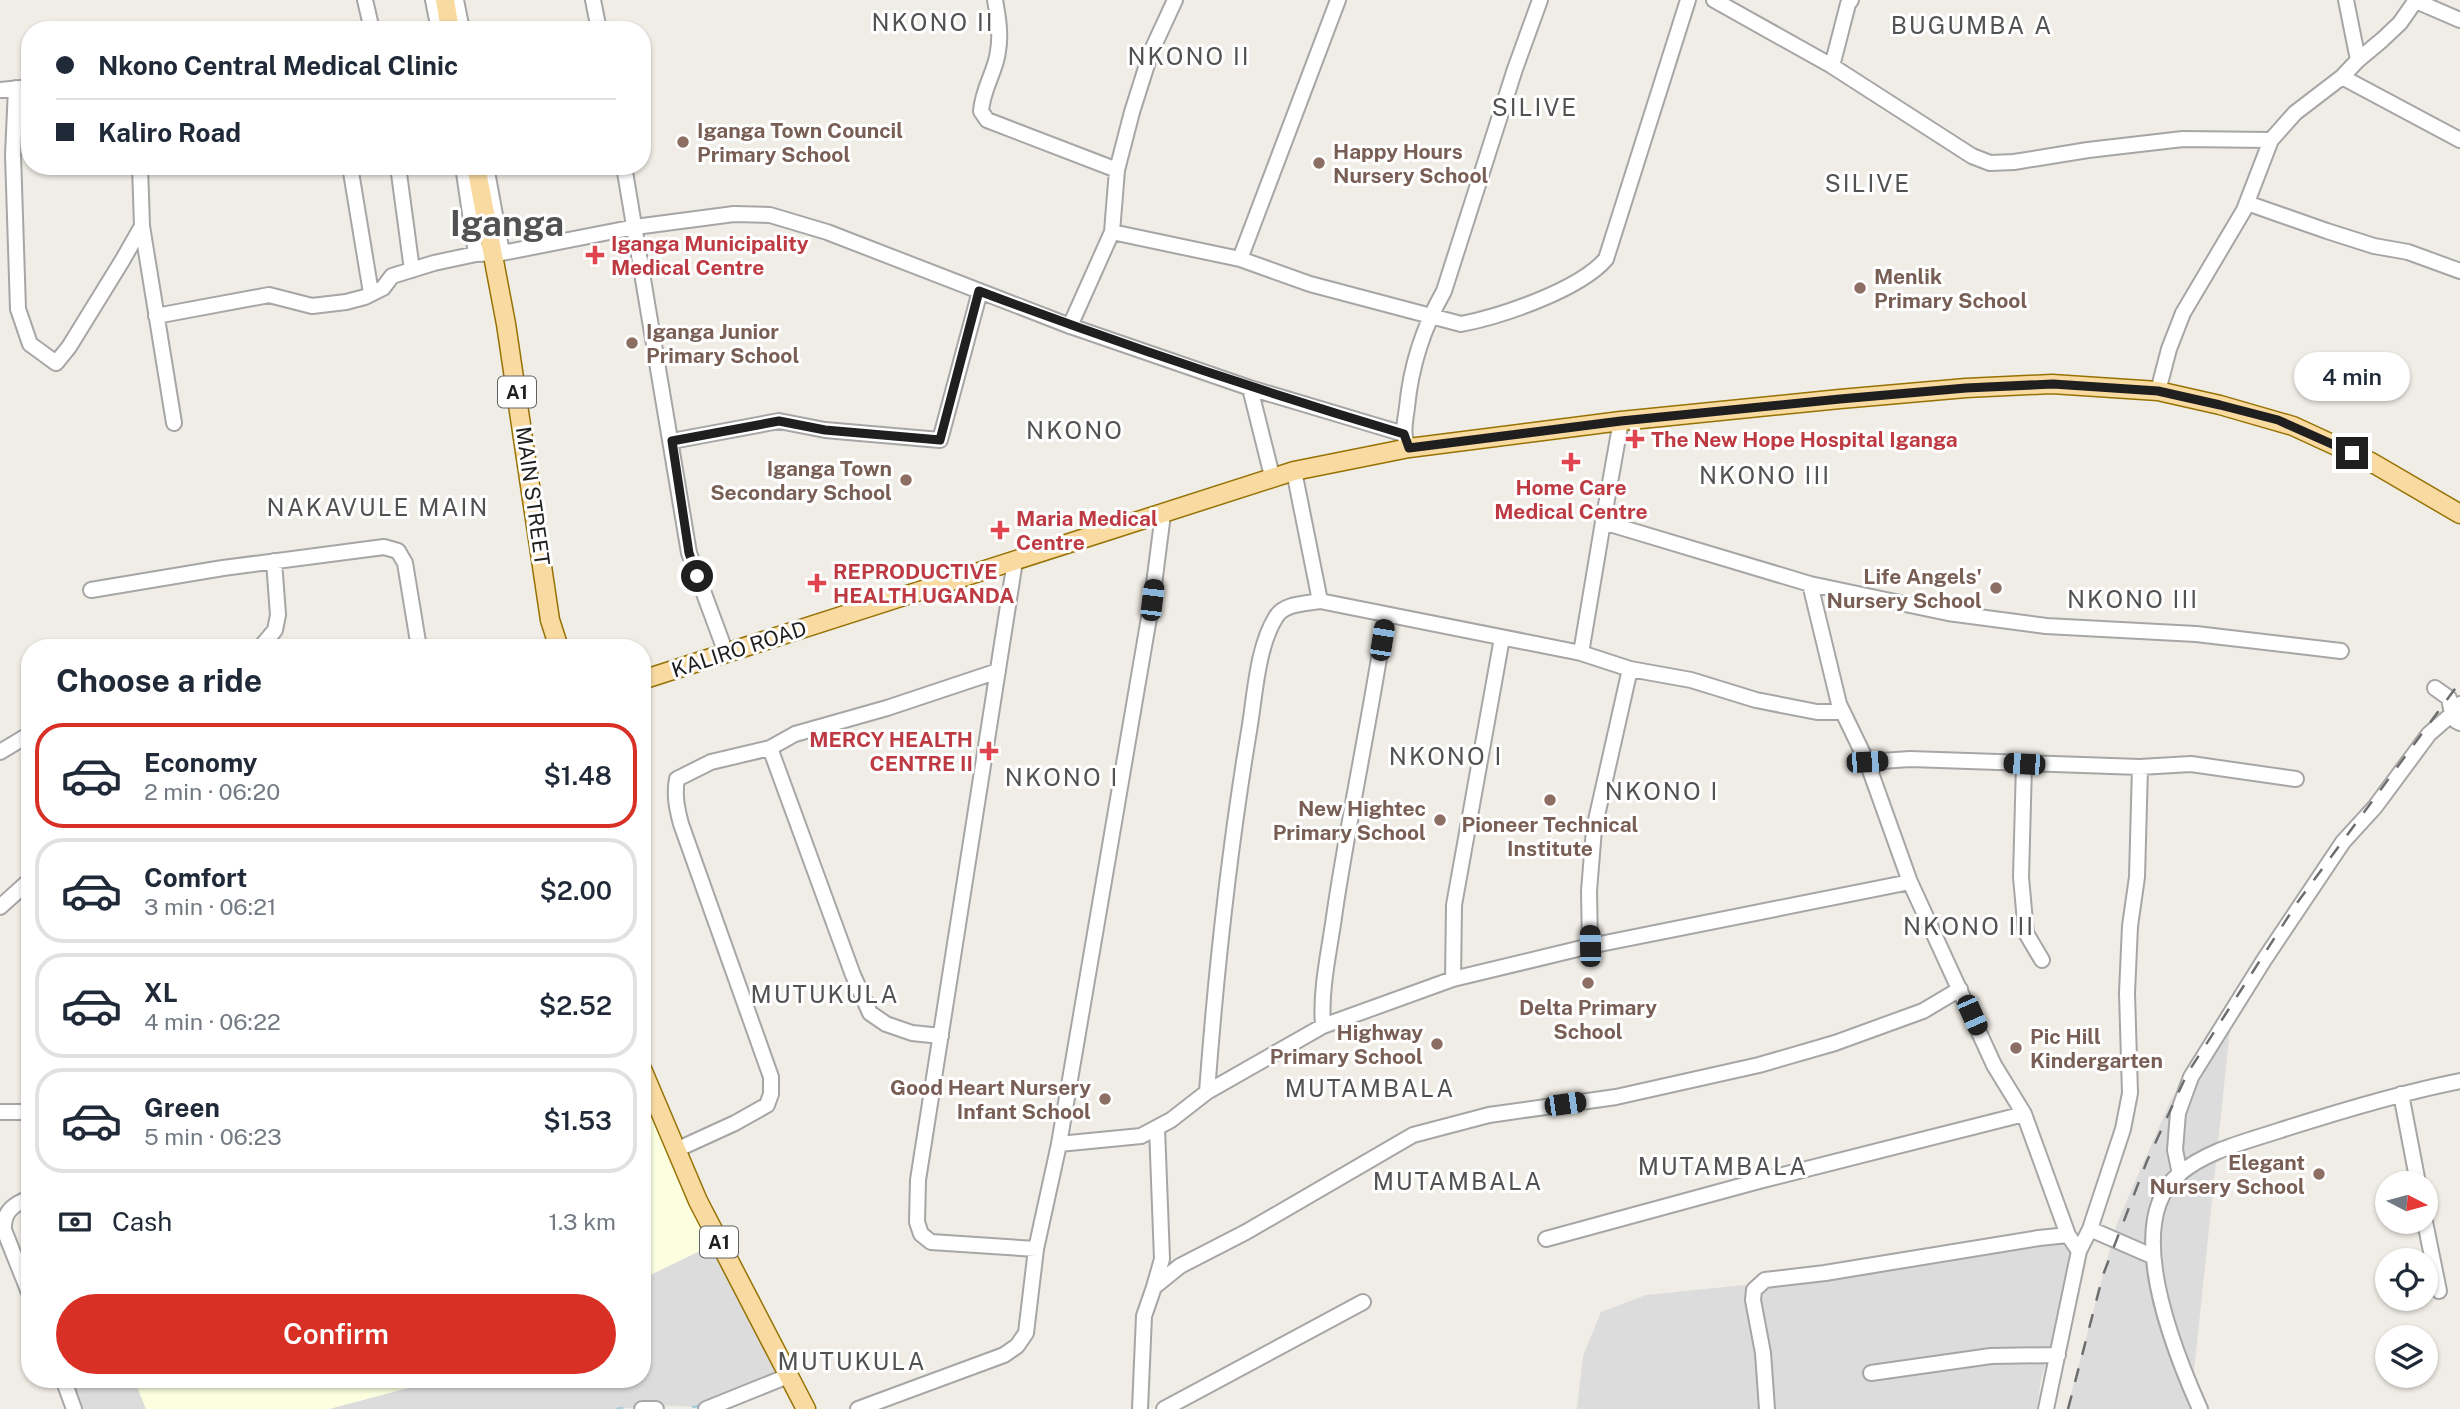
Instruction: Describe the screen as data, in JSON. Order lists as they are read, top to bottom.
{
  "streets": {
    "main road": ["A1", "MAIN STREET", "KALIRO ROAD"]
  },
  "crossings": [
    ["A1", "MAIN STREET"]
  ],
  "districts": [
    "NKONO II",
    "BUGUMBA A",
    "NKONO II",
    "SILIVE",
    "SILIVE",
    "Iganga",
    "NKONO",
    "NKONO III",
    "NAKAVULE MAIN",
    "NKONO III",
    "NKONO I",
    "NKONO I",
    "NKONO I",
    "NKONO III",
    "MUTUKULA",
    "MUTAMBALA",
    "MUTAMBALA",
    "MUTAMBALA",
    "MUTUKULA"
  ],
  "places": {
    "other": [
      "Iganga Town Council Primary School",
      "Happy Hours Nursery School",
      "Menlik Primary School",
      "Iganga Junior Primary School",
      "Iganga Town Secondary School",
      "Life Angels' Nursery School",
      "Pioneer Technical Institute",
      "New Hightec Primary School",
      "Delta Primary School",
      "Highway Primary School",
      "Pic Hill Kindergarten",
      "Good Heart Nursery Infant School",
      "Elegant Nursery School"
    ],
    "health": [
      "Iganga Municipality Medical Centre",
      "The New Hope Hospital Iganga",
      "Home Care Medical Centre",
      "Maria Medical Centre",
      "REPRODUCTIVE HEALTH UGANDA",
      "MERCY HEALTH CENTRE II"
    ]
  },
  "north": "right",
  "page": {
    "banner": ["Nkono Central Medical Clinic", "Kaliro Road"],
    "bubble": "4 min",
    "heading": "Choose a ride",
    "list": [
      {
        "name": "Economy",
        "note": "2 min · 06:20",
        "value": "$1.48"
      },
      {
        "name": "Comfort",
        "note": "3 min · 06:21",
        "value": "$2.00"
      },
      {
        "name": "XL",
        "note": "4 min · 06:22",
        "value": "$2.52"
      },
      {
        "name": "Green",
        "note": "5 min · 06:23",
        "value": "$1.53"
      }
    ],
    "pay": ["Cash", "1.3 km"],
    "buttons": "Confirm"
  }
}
